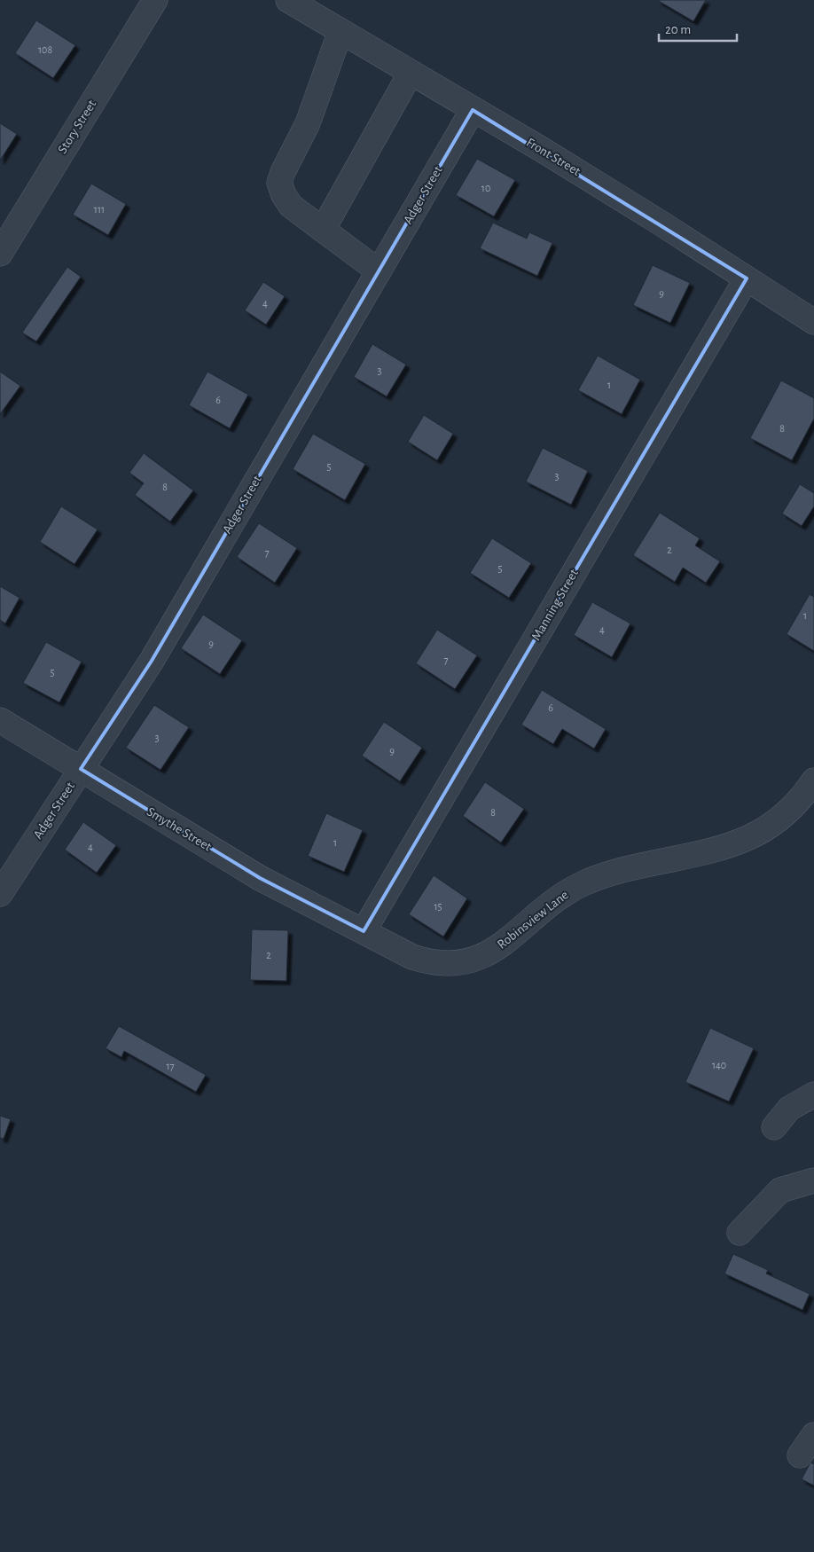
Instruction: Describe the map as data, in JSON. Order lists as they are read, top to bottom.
{
  "streets": {
    "street": [
      "Story Street",
      "Front Street",
      "Adger Street",
      "Manning Street",
      "Smythe Street",
      "Robinsview Lane"
    ]
  },
  "crossings": [
    ["Front Street", "Adger Street"],
    ["Front Street", "Manning Street"],
    ["Adger Street", "Smythe Street"],
    ["Manning Street", "Smythe Street"],
    ["Manning Street", "Robinsview Lane"],
    ["Smythe Street", "Robinsview Lane"]
  ],
  "house_numbers": [
    "108",
    "10",
    "111",
    "9",
    "4",
    "3",
    "1",
    "6",
    "8",
    "5",
    "3",
    "8",
    "2",
    "7",
    "5",
    "1",
    "4",
    "9",
    "7",
    "5",
    "6",
    "3",
    "9",
    "8",
    "1",
    "4",
    "15",
    "2",
    "140",
    "17"
  ],
  "scale_bar": "20 m"
}
